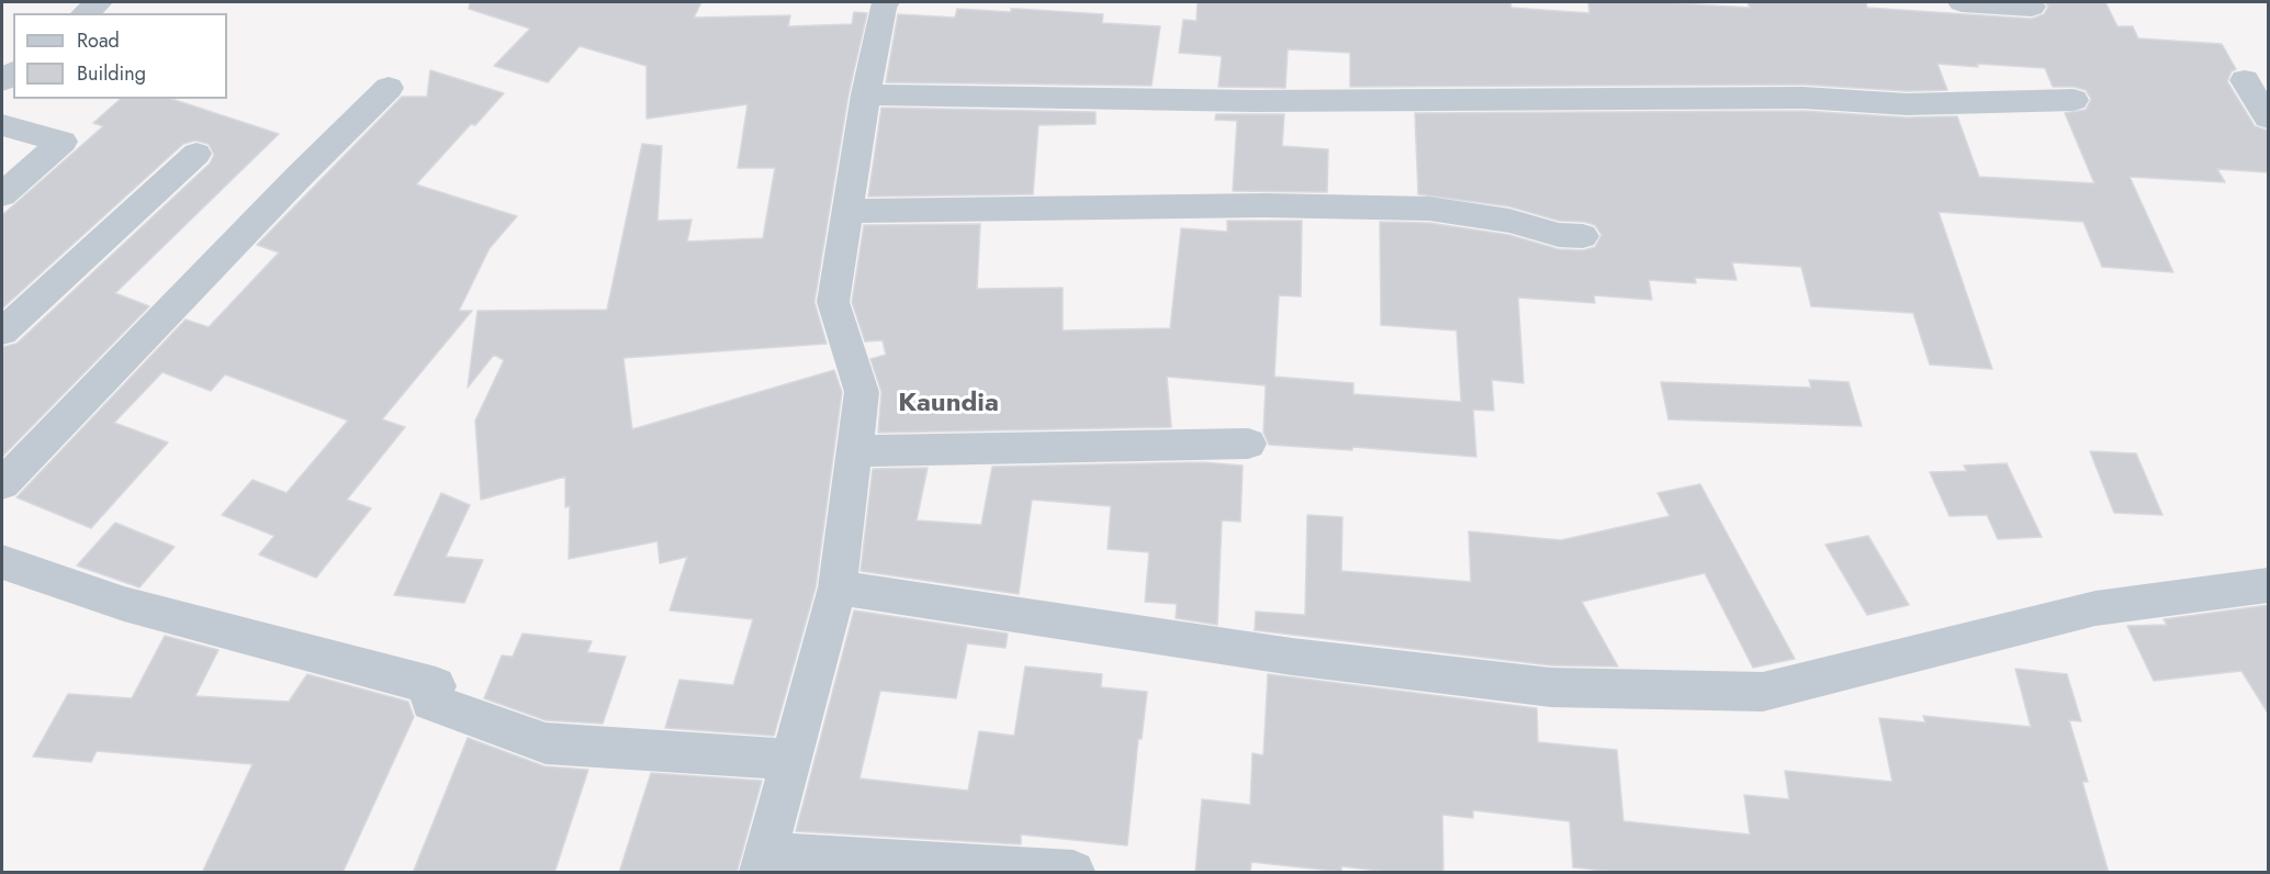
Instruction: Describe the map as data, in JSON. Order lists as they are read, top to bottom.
{
  "districts": ["Kaundia"],
  "legend": ["Road", "Building"]
}
